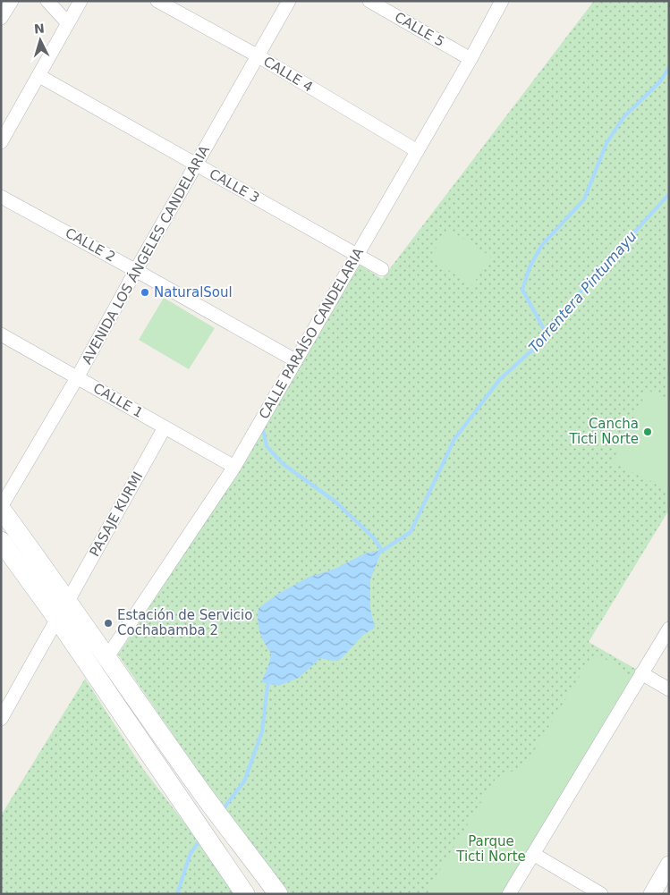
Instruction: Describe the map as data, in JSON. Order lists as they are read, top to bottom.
{
  "streets": {
    "street": [
      "CALLE 5",
      "CALLE 4",
      "CALLE 3",
      "CALLE 2",
      "AVENIDA LOS ÁNGELES CANDELARIA",
      "CALLE PARAÍSO CANDELARIA",
      "CALLE 1",
      "PASAJE KURMI"
    ]
  },
  "crossings": [
    ["CALLE 5", "CALLE PARAÍSO CANDELARIA"],
    ["CALLE 4", "AVENIDA LOS ÁNGELES CANDELARIA"],
    ["CALLE 4", "CALLE PARAÍSO CANDELARIA"],
    ["CALLE 3", "AVENIDA LOS ÁNGELES CANDELARIA"],
    ["CALLE 3", "CALLE PARAÍSO CANDELARIA"],
    ["CALLE 2", "AVENIDA LOS ÁNGELES CANDELARIA"],
    ["CALLE 2", "CALLE PARAÍSO CANDELARIA"],
    ["AVENIDA LOS ÁNGELES CANDELARIA", "CALLE 1"],
    ["CALLE PARAÍSO CANDELARIA", "CALLE 1"],
    ["CALLE 1", "PASAJE KURMI"]
  ],
  "water": ["Torrentera Pintumayu"],
  "parks": ["Parque Ticti Norte"],
  "places": ["NaturalSoul", "Cancha Ticti Norte", "Estación de Servicio Cochabamba 2"],
  "north": "top"
}
